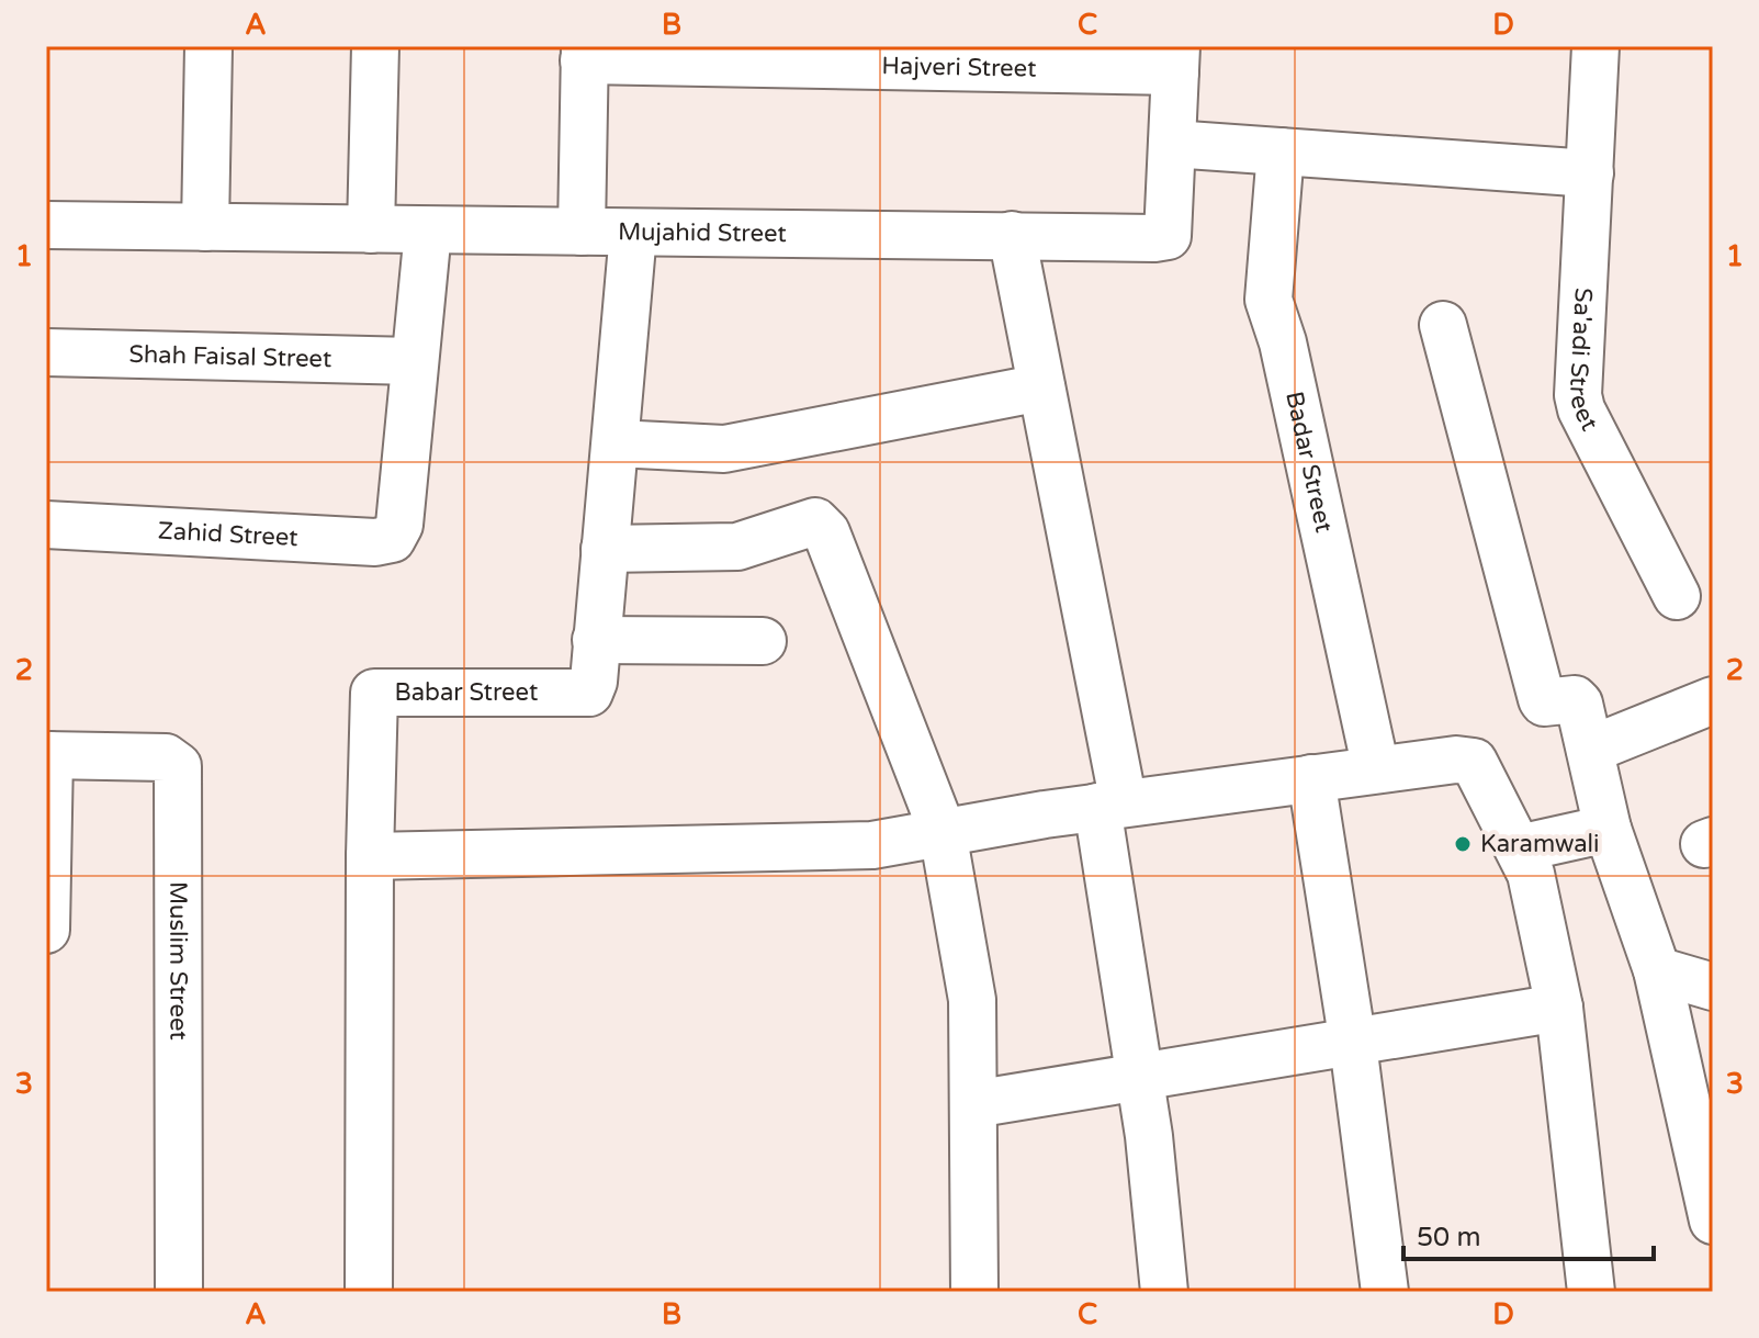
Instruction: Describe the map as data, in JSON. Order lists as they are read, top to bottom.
{
  "streets": {
    "street": [
      "Hajveri Street",
      "Mujahid Street",
      "Sa'adi Street",
      "Shah Faisal Street",
      "Badar Street",
      "Zahid Street",
      "Babar Street",
      "Muslim Street"
    ]
  },
  "crossings": [
    ["Hajveri Street", "Mujahid Street"],
    ["Mujahid Street", "Babar Street"],
    ["Shah Faisal Street", "Zahid Street"]
  ],
  "places": ["Karamwali"],
  "scale_bar": "50 m",
  "grid": {
    "columns": [
      "A",
      "B",
      "C",
      "D"
    ],
    "rows": ["1", "2", "3"]
  }
}
